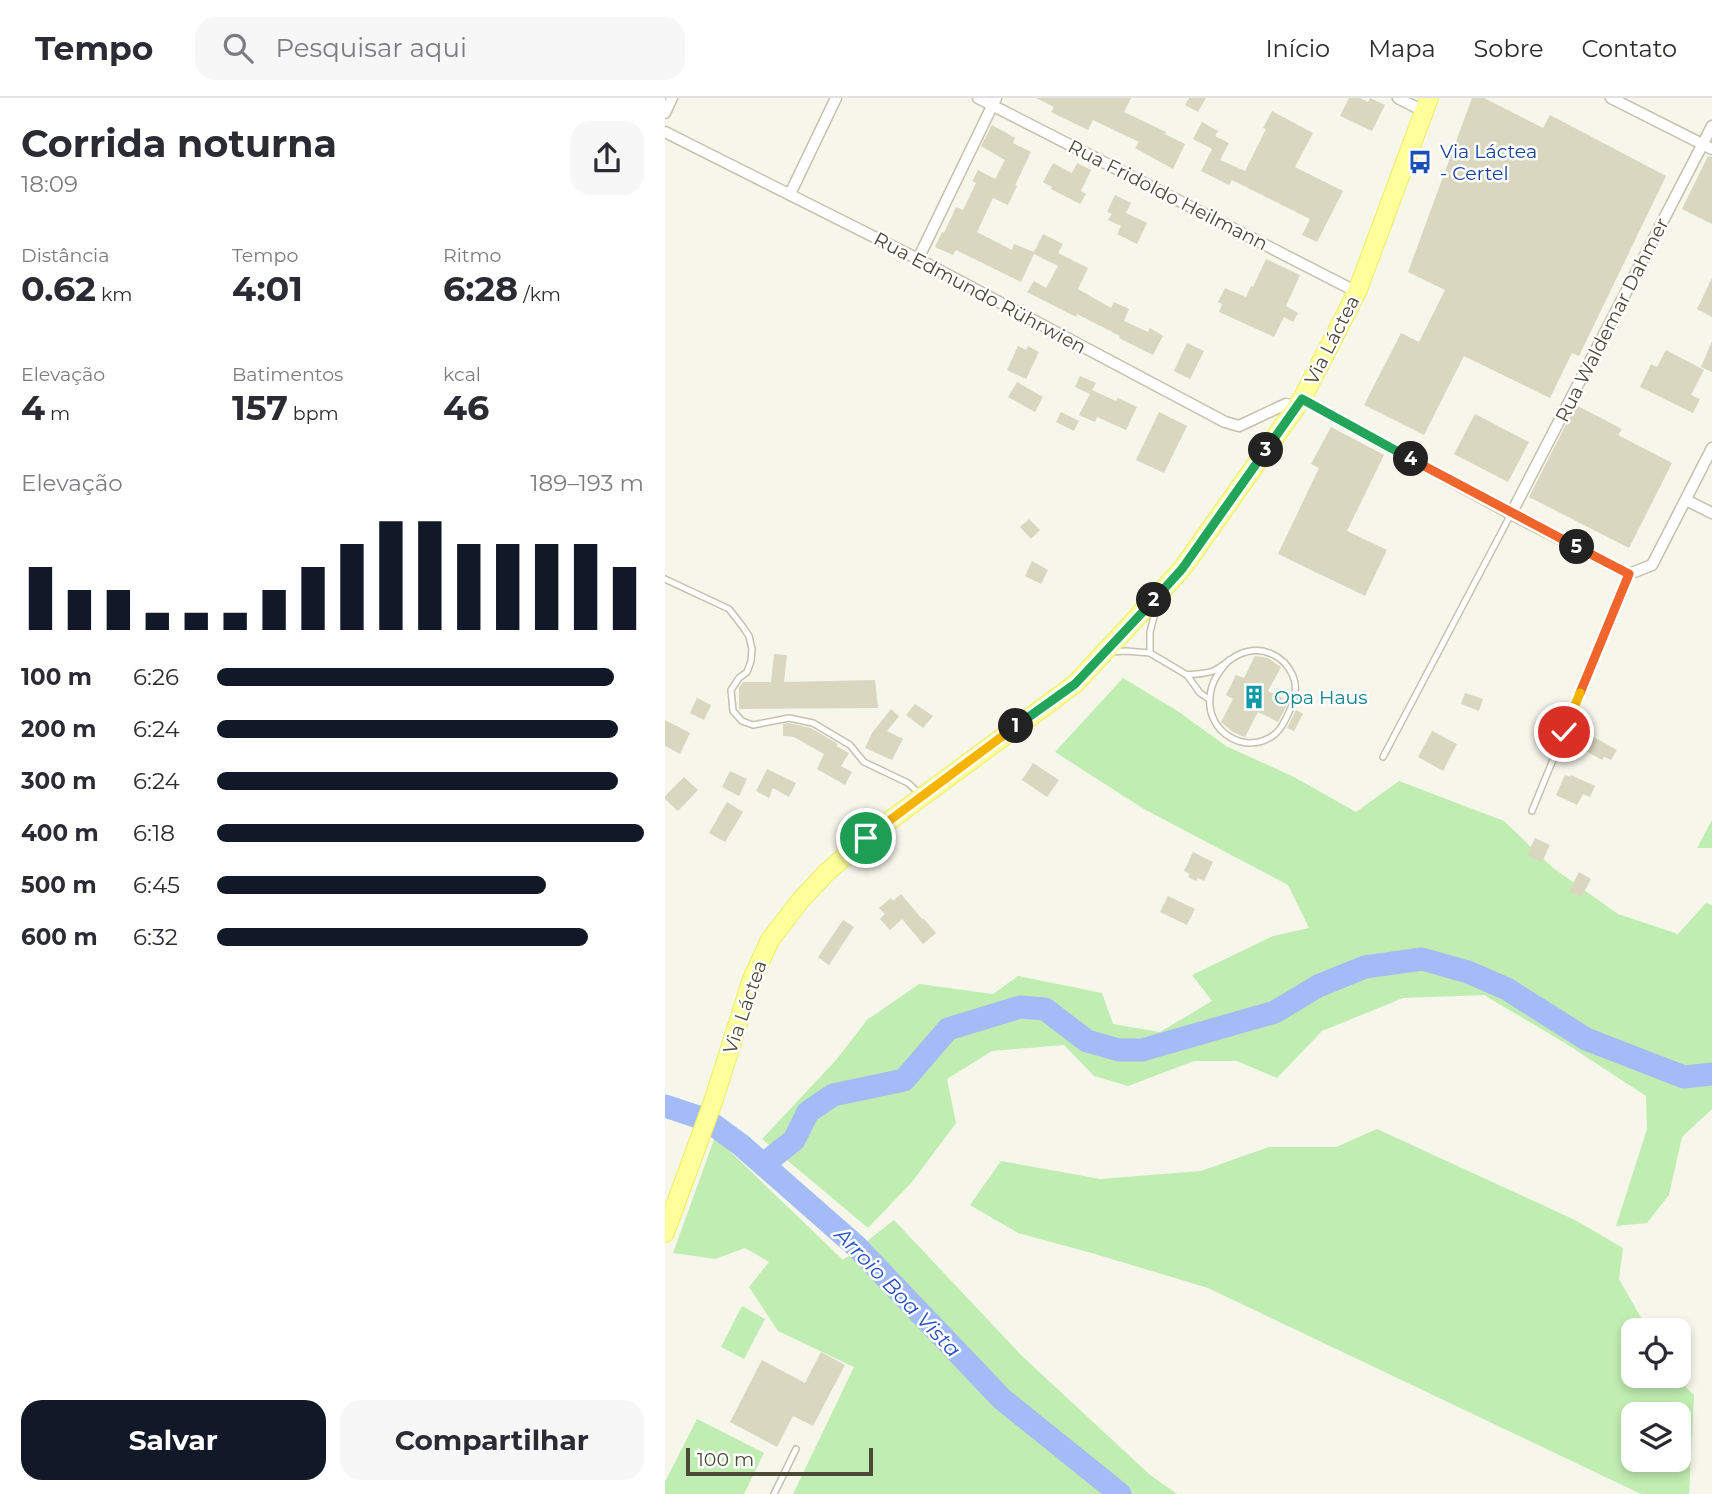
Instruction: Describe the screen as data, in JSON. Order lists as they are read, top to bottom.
{
  "streets": {
    "main road": ["Via Láctea"],
    "street": ["Rua Fridoldo Heilmann", "Rua Edmundo Rührwien", "Rua Waldemar Dahmer"]
  },
  "crossings": [
    ["Rua Fridoldo Heilmann", "Via Láctea"],
    ["Rua Edmundo Rührwien", "Via Láctea"]
  ],
  "water": ["Arroio Boa Vista"],
  "places": {
    "bus stop": ["Via Láctea - Certel"],
    "building": ["Opa Haus"]
  },
  "scale_bar": "100 m",
  "page": {
    "header": "Tempo",
    "search": "Pesquisar aqui",
    "nav": [
      "Início",
      "Mapa",
      "Sobre",
      "Contato"
    ],
    "heading": ["Corrida noturna", "18:09"],
    "stats": [
      ["Distância", "0.62 km"],
      ["Tempo", "4:01"],
      ["Ritmo", "6:28 /km"],
      ["Elevação", "4 m"],
      ["Batimentos", "157 bpm"],
      ["kcal", "46"]
    ],
    "pins": [
      "3",
      "4",
      "5",
      "2",
      "1"
    ],
    "chart": ["Elevação", "189–193 m"],
    "list": [
      {
        "name": "100 m",
        "note": "6:26"
      },
      {
        "name": "200 m",
        "note": "6:24"
      },
      {
        "name": "300 m",
        "note": "6:24"
      },
      {
        "name": "400 m",
        "note": "6:18"
      },
      {
        "name": "500 m",
        "note": "6:45"
      },
      {
        "name": "600 m",
        "note": "6:32"
      }
    ],
    "buttons": ["Salvar", "Compartilhar"],
    "scale": "100 m"
  }
}
